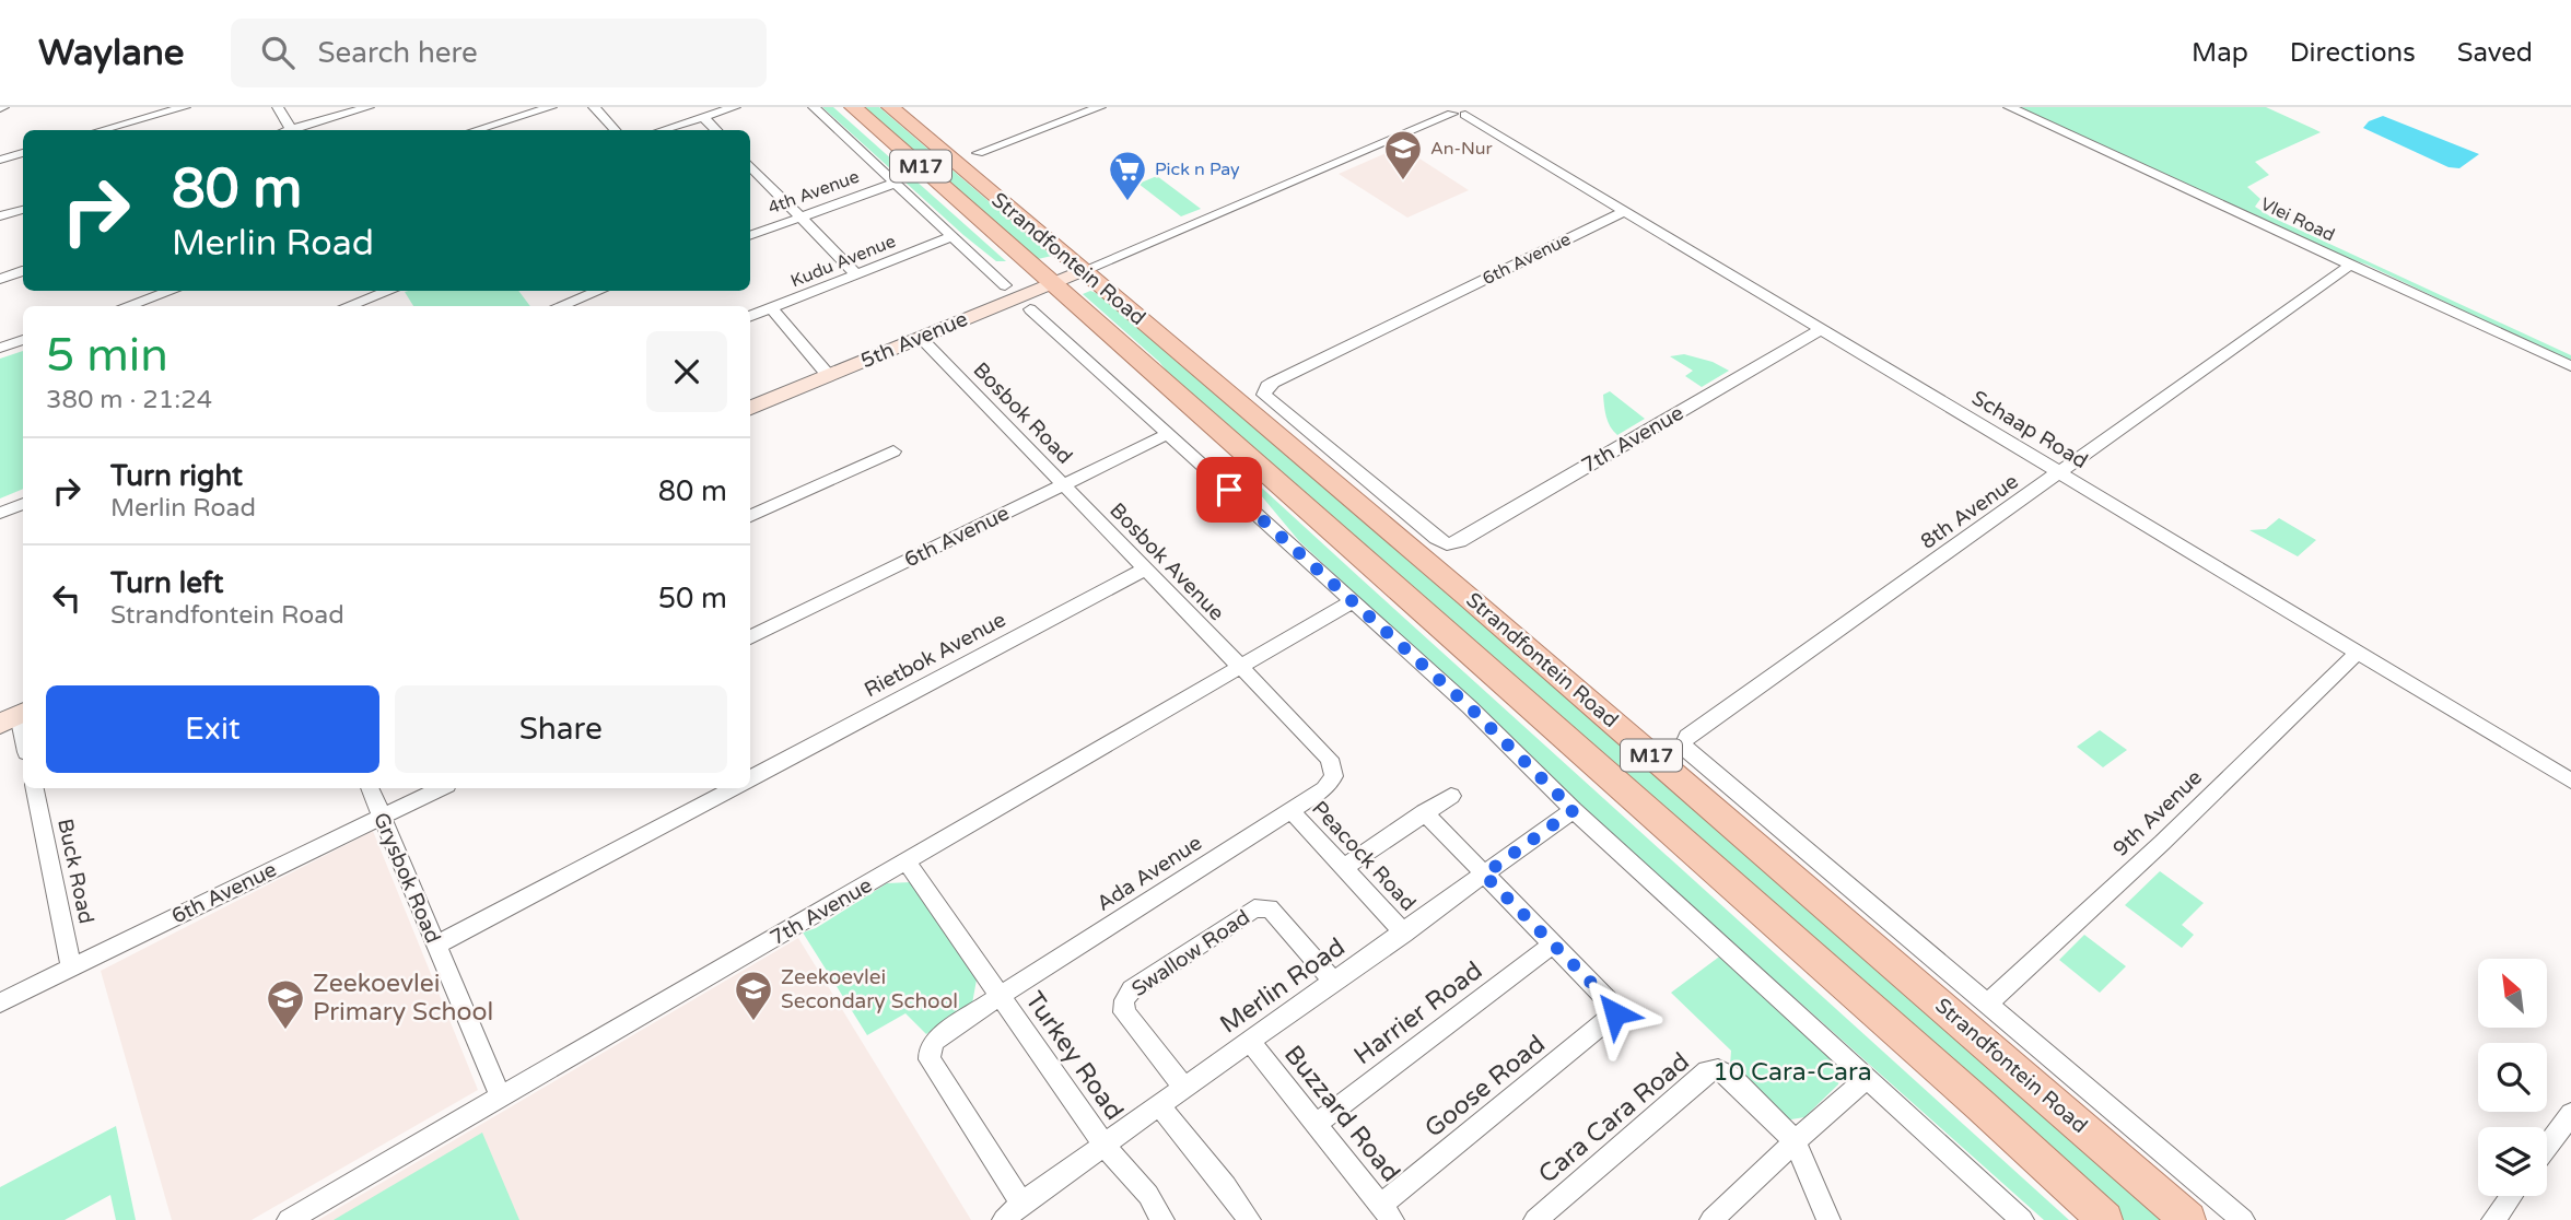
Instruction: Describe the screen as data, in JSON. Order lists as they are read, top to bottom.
{
  "streets": {
    "main road": ["M17", "Strandfontein Road", "5th Avenue"],
    "street": [
      "4th Avenue",
      "Vlei Road",
      "6th Avenue",
      "Kudu Avenue",
      "Bosbok Road",
      "Schaap Road",
      "7th Avenue",
      "8th Avenue",
      "Bosbok Avenue",
      "Rietbok Avenue",
      "9th Avenue",
      "Peacock Road",
      "Buck Road",
      "Ada Avenue",
      "Grysbok Road",
      "Swallow Road",
      "Merlin Road",
      "Harrier Road",
      "Turkey Road",
      "Goose Road",
      "Buzzard Road",
      "Cara Cara Road"
    ]
  },
  "crossings": [
    ["Vlei Road", "8th Avenue"],
    ["Strandfontein Road", "5th Avenue"],
    ["6th Avenue", "Bosbok Road"],
    ["6th Avenue", "Schaap Road"],
    ["6th Avenue", "7th Avenue"],
    ["6th Avenue", "Bosbok Avenue"],
    ["6th Avenue", "Buck Road"],
    ["6th Avenue", "Grysbok Road"],
    ["5th Avenue", "Bosbok Road"],
    ["Bosbok Road", "Bosbok Avenue"],
    ["Schaap Road", "7th Avenue"],
    ["Schaap Road", "8th Avenue"],
    ["Schaap Road", "9th Avenue"],
    ["7th Avenue", "Bosbok Avenue"],
    ["7th Avenue", "Ada Avenue"],
    ["7th Avenue", "Grysbok Road"],
    ["8th Avenue", "9th Avenue"],
    ["Bosbok Avenue", "Rietbok Avenue"],
    ["Bosbok Avenue", "Ada Avenue"],
    ["Peacock Road", "Ada Avenue"],
    ["Peacock Road", "Merlin Road"],
    ["Ada Avenue", "Merlin Road"],
    ["Ada Avenue", "Turkey Road"],
    ["Swallow Road", "Merlin Road"],
    ["Merlin Road", "Turkey Road"],
    ["Merlin Road", "Goose Road"],
    ["Merlin Road", "Buzzard Road"],
    ["Harrier Road", "Goose Road"],
    ["Harrier Road", "Buzzard Road"],
    ["Goose Road", "Buzzard Road"]
  ],
  "parks": ["10 Cara-Cara"],
  "places": {
    "school or university": ["An-Nur", "Zeekoevlei Secondary School", "Zeekoevlei Primary School"],
    "supermarket": ["Pick n Pay"]
  },
  "north": "top left",
  "page": {
    "header": "Waylane",
    "search": "Search here",
    "nav": ["Map", "Directions", "Saved"],
    "turn": ["80 m", "Merlin Road"],
    "heading": ["5 min", "380 m · 21:24"],
    "list": [
      {
        "name": "Turn right",
        "note": "Merlin Road",
        "value": "80 m"
      },
      {
        "name": "Turn left",
        "note": "Strandfontein Road",
        "value": "50 m"
      }
    ],
    "buttons": ["Exit", "Share"]
  }
}
